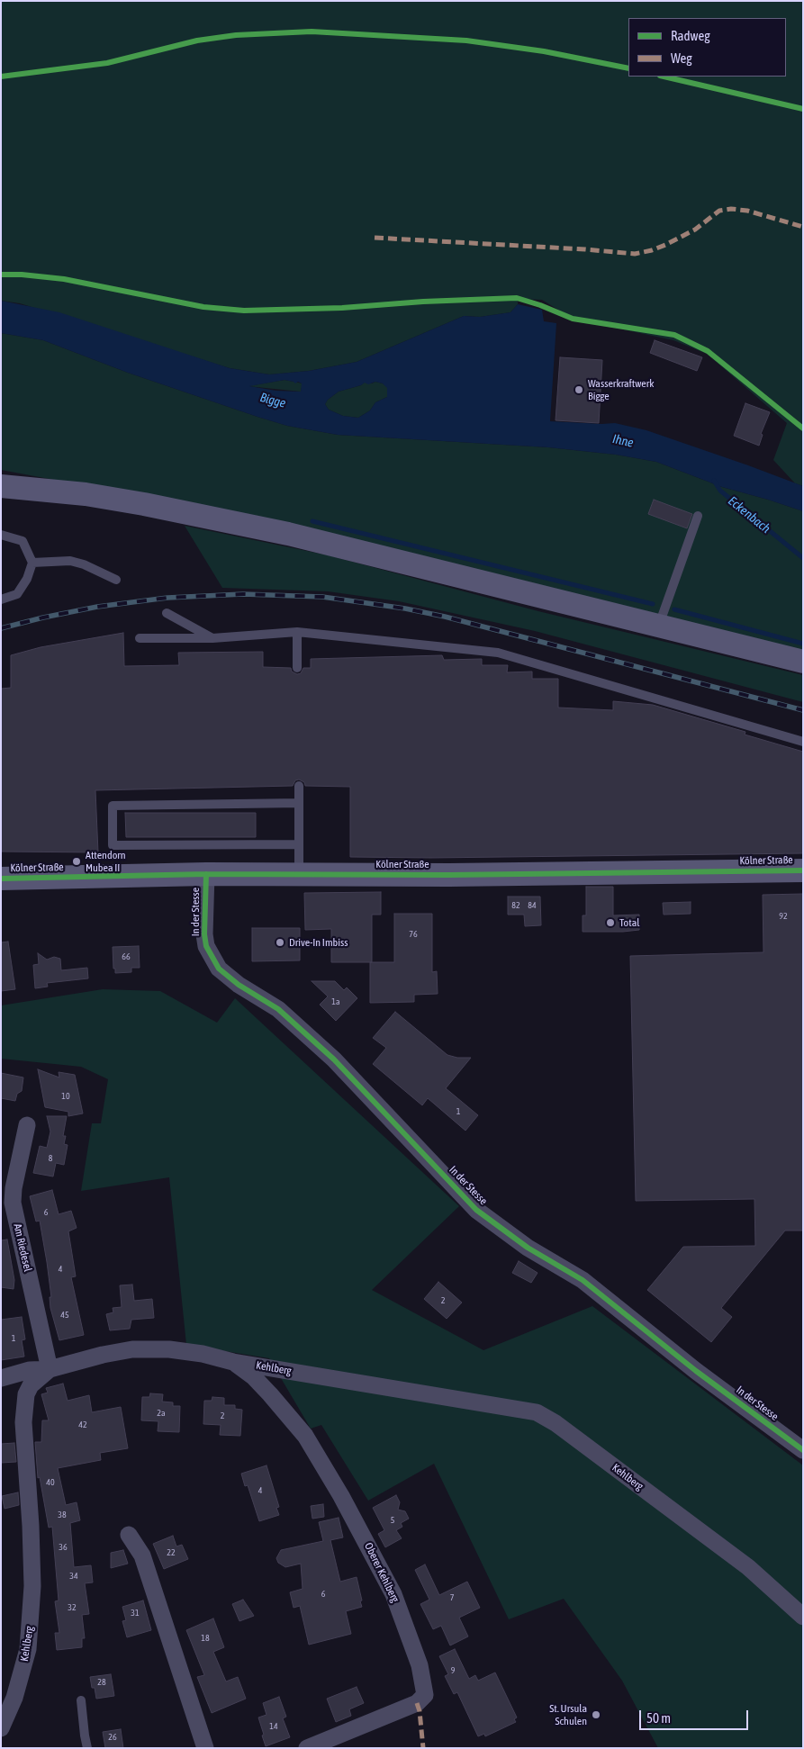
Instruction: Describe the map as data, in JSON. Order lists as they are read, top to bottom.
{
  "streets": {
    "main road": ["Kölner Straße"],
    "street": [
      "In der Stesse",
      "Am Riedesel",
      "Kehlberg",
      "Oberer Kehlberg"
    ]
  },
  "crossings": [
    ["Kölner Straße", "In der Stesse"],
    ["Am Riedesel", "Kehlberg"],
    ["Kehlberg", "Oberer Kehlberg"]
  ],
  "water": ["Bigge", "Ihne", "Eckenbach"],
  "places": [
    "Wasserkraftwerk Bigge",
    "Attendorn Mubea II",
    "Total",
    "Drive-In Imbiss",
    "St. Ursula Schulen"
  ],
  "house_numbers": [
    "82",
    "84",
    "92",
    "76",
    "66",
    "1a",
    "10",
    "1",
    "8",
    "6",
    "4",
    "2",
    "45",
    "1",
    "2a",
    "2",
    "42",
    "40",
    "4",
    "38",
    "5",
    "36",
    "22",
    "34",
    "6",
    "7",
    "32",
    "31",
    "18",
    "9",
    "28",
    "14",
    "26"
  ],
  "legend": ["Radweg", "Weg"],
  "scale_bar": "50 m"
}
